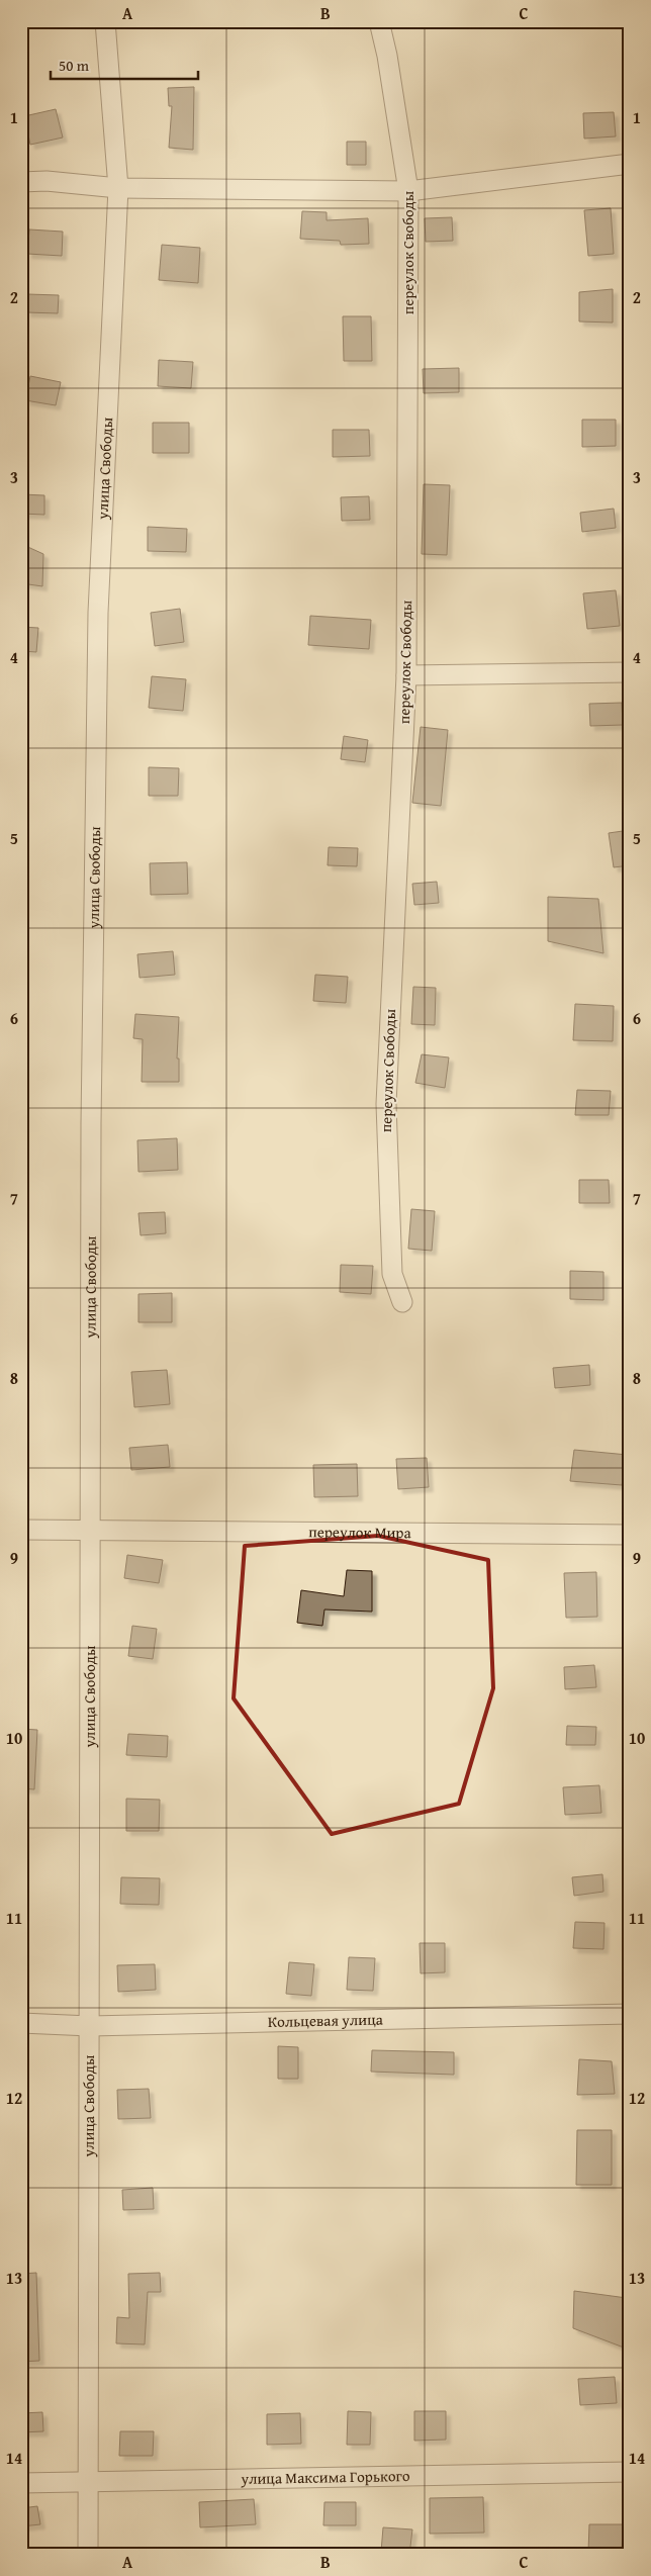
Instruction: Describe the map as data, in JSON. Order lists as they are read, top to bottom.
{
  "streets": {
    "street": [
      "переулок Свободы",
      "улица Свободы",
      "переулок Мира",
      "Кольцевая улица",
      "улица Максима Горького"
    ]
  },
  "crossings": [
    ["улица Свободы", "переулок Мира"],
    ["улица Свободы", "Кольцевая улица"],
    ["улица Свободы", "улица Максима Горького"]
  ],
  "scale_bar": "50 m",
  "grid": {
    "columns": ["A", "B", "C"],
    "rows": [
      "1",
      "2",
      "3",
      "4",
      "5",
      "6",
      "7",
      "8",
      "9",
      "10",
      "11",
      "12",
      "13",
      "14"
    ]
  }
}
